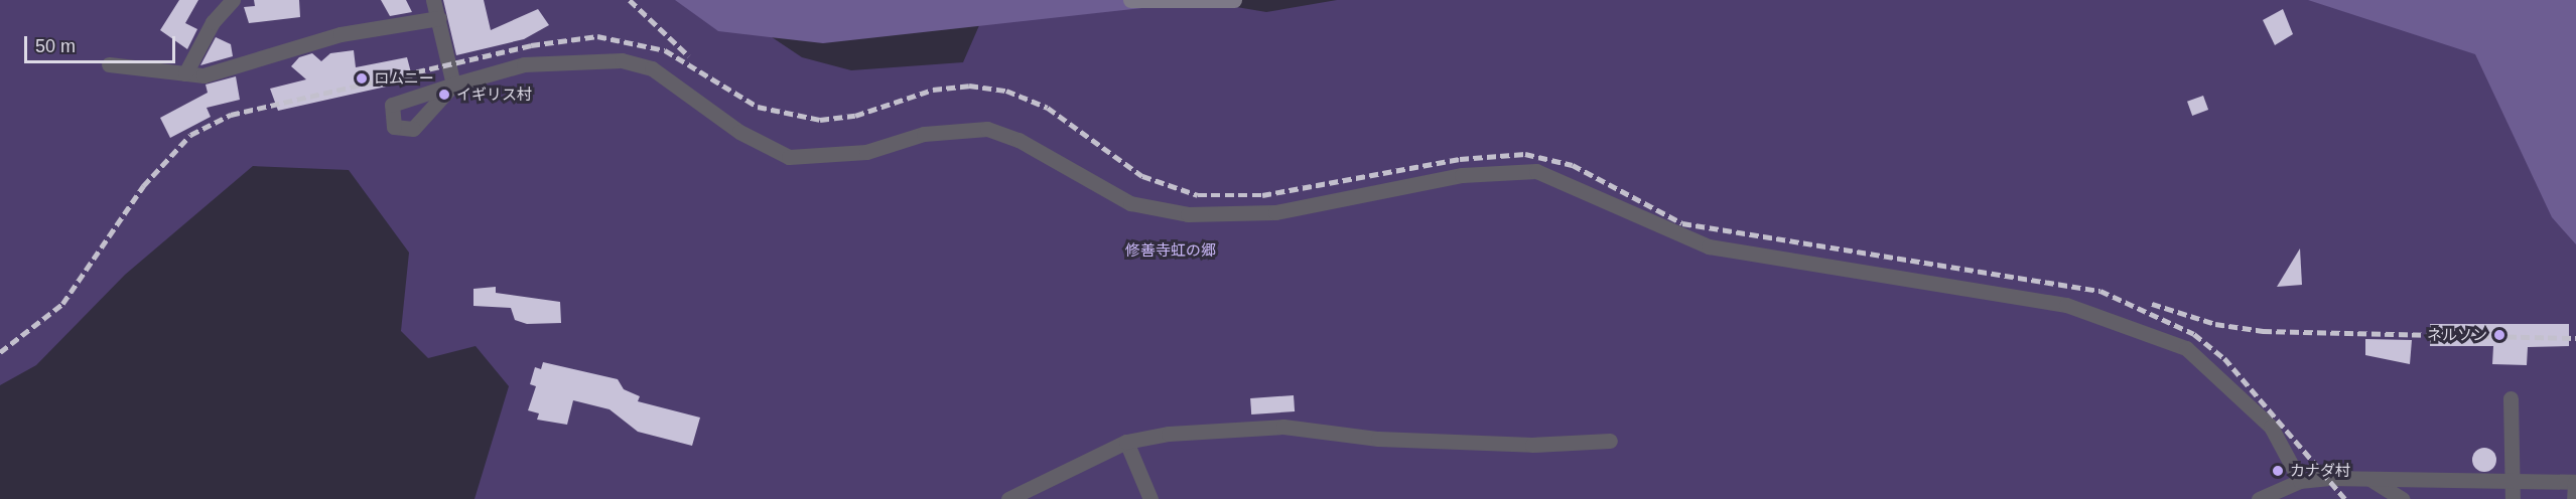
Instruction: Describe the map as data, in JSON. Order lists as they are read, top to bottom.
{
  "parks": ["修善寺虹の郷"],
  "places": [
    "ロムニー",
    "イギリス村",
    "ネルソン",
    "カナダ村"
  ],
  "scale_bar": "50 m"
}
